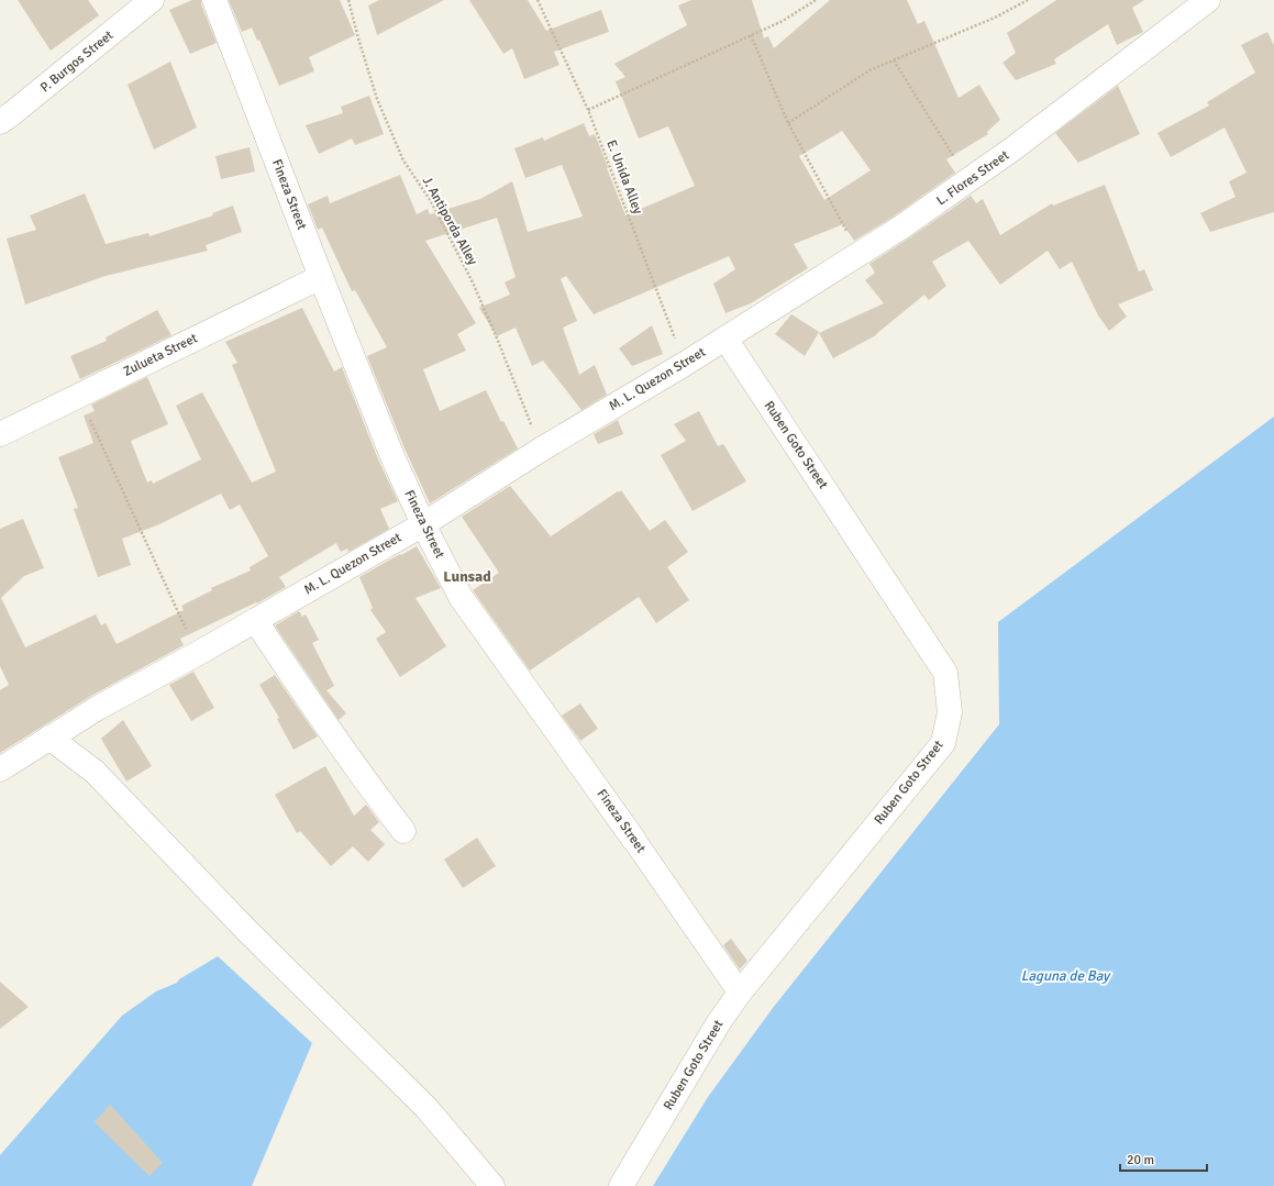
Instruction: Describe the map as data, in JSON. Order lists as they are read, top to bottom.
{
  "streets": {
    "street": [
      "P. Burgos Street",
      "L. Flores Street",
      "Fineza Street",
      "Zulueta Street",
      "M. L. Quezon Street",
      "Ruben Goto Street"
    ],
    "path": ["E. Unida Alley", "J. Antiporda Alley"]
  },
  "crossings": [
    ["E. Unida Alley", "M. L. Quezon Street"],
    ["L. Flores Street", "M. L. Quezon Street"],
    ["L. Flores Street", "Ruben Goto Street"],
    ["Fineza Street", "Zulueta Street"],
    ["Fineza Street", "M. L. Quezon Street"],
    ["Fineza Street", "Ruben Goto Street"],
    ["J. Antiporda Alley", "M. L. Quezon Street"],
    ["M. L. Quezon Street", "Ruben Goto Street"]
  ],
  "districts": ["Lunsad"],
  "water": ["Laguna de Bay"],
  "scale_bar": "20 m"
}
